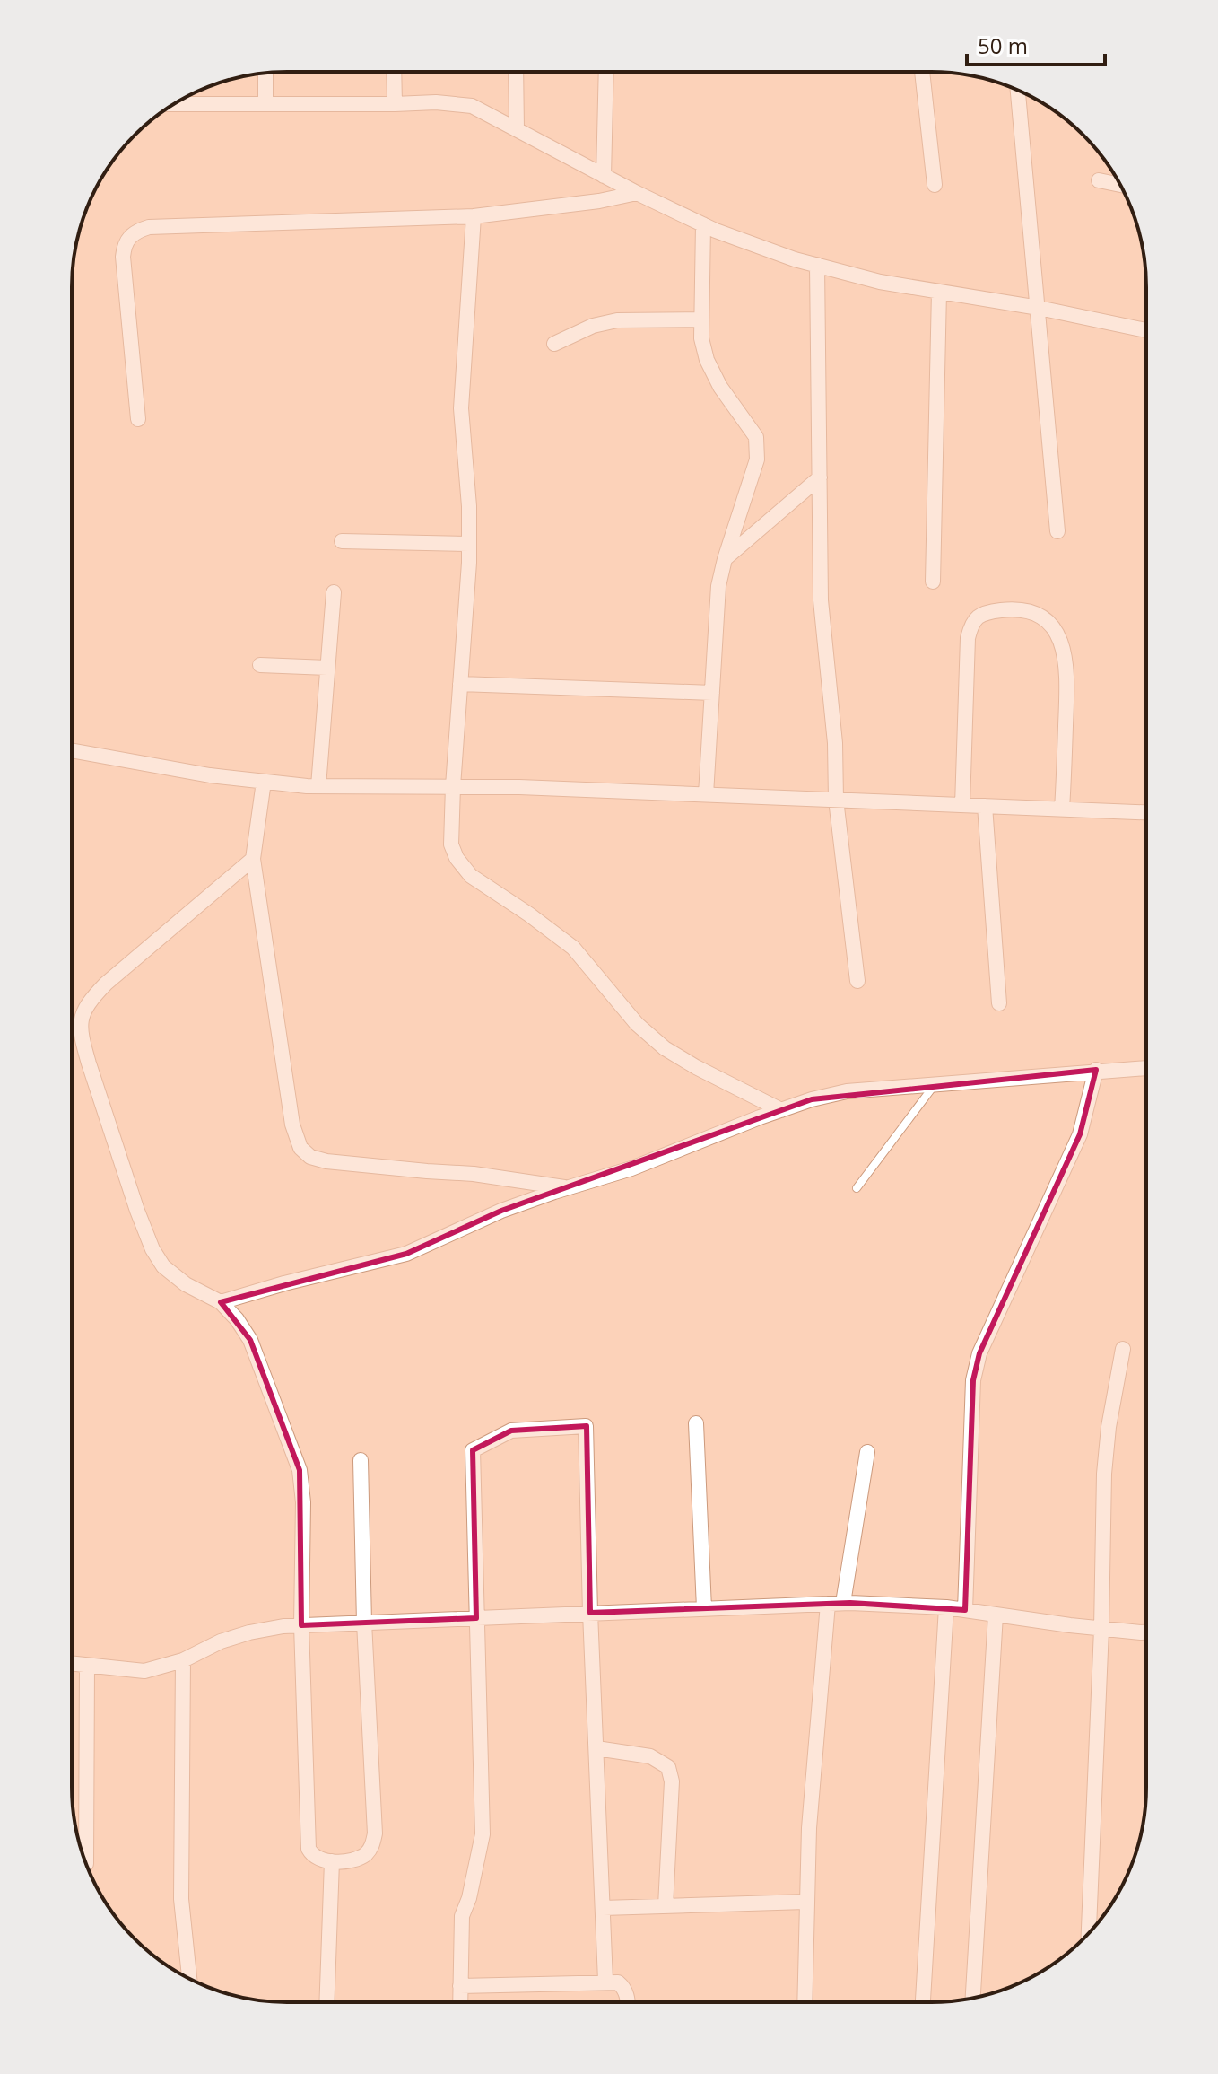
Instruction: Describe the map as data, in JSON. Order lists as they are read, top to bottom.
{
  "scale_bar": "50 m"
}
